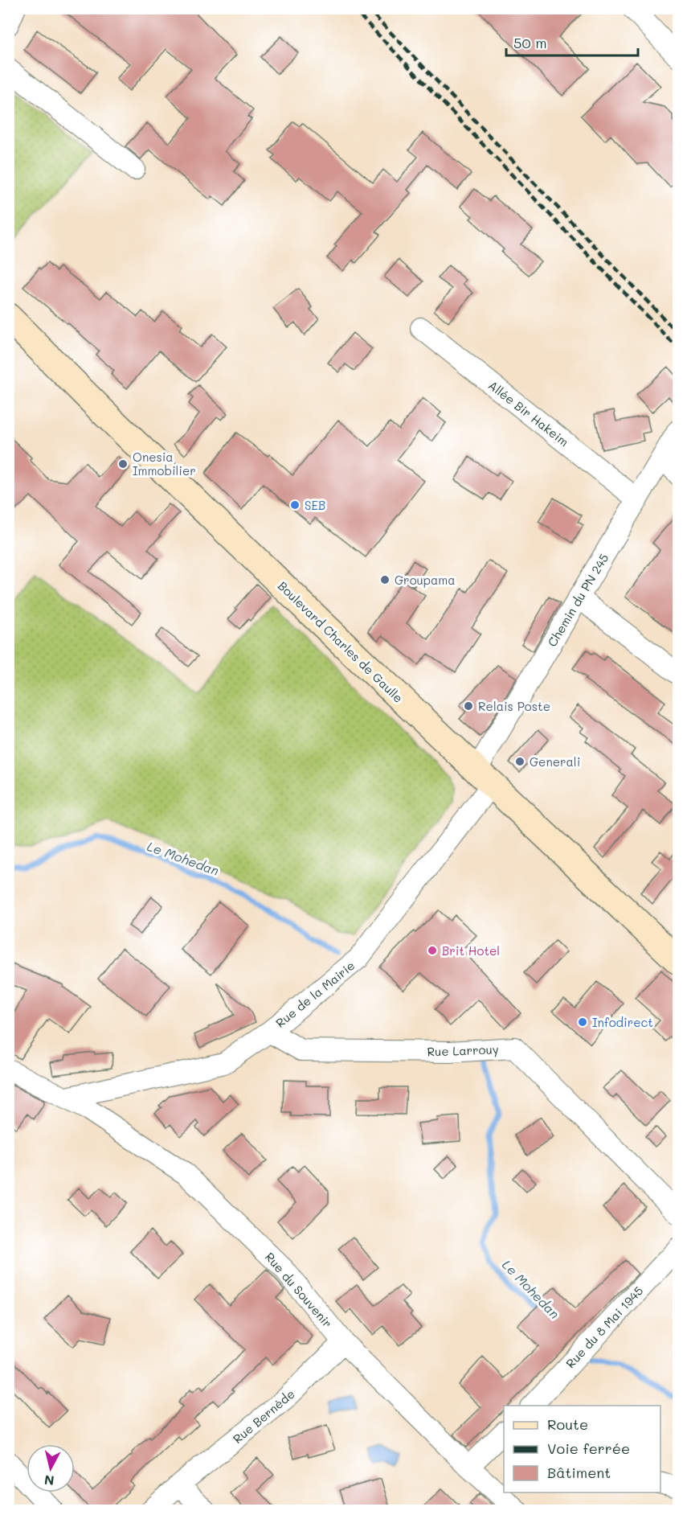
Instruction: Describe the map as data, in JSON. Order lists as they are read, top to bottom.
{
  "streets": {
    "main road": ["Boulevard Charles de Gaulle"],
    "street": [
      "Allée Bir Hakeim",
      "Chemin du PN 245",
      "Rue de la Mairie",
      "Rue Larrouy",
      "Rue du Souvenir",
      "Rue du 8 Mai 1945",
      "Rue Bernède"
    ]
  },
  "crossings": [
    ["Allée Bir Hakeim", "Chemin du PN 245"],
    ["Chemin du PN 245", "Boulevard Charles de Gaulle"],
    ["Chemin du PN 245", "Rue de la Mairie"],
    ["Boulevard Charles de Gaulle", "Rue de la Mairie"],
    ["Rue de la Mairie", "Rue Larrouy"],
    ["Rue de la Mairie", "Rue du Souvenir"],
    ["Rue du Souvenir", "Rue Bernède"]
  ],
  "water": ["Le Mohedan"],
  "places": [
    "Onesia Immobilier",
    "SEB",
    "Groupama",
    "Relais Poste",
    "Generali",
    "Brit Hotel",
    "Infodirect"
  ],
  "legend": ["Route", "Voie ferrée", "Bâtiment"],
  "scale_bar": "50 m",
  "north": "bottom"
}
